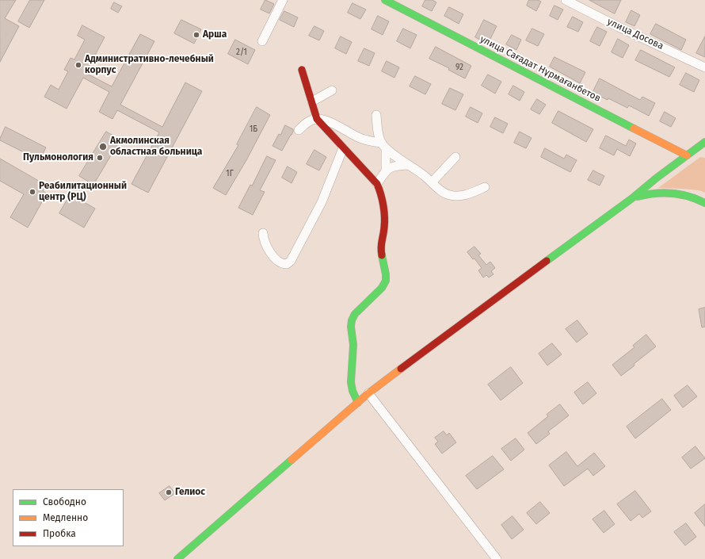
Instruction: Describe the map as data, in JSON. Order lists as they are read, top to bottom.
{
  "streets": {
    "street": ["улица Досова", "улица Сағадат Нұрмағанбетов"]
  },
  "places": [
    "Арша",
    "Административно-лечебный корпус",
    "Акмолинская областная больница",
    "Пульмонология",
    "Реабилитационный центр (РЦ)",
    "Гелиос"
  ],
  "house_numbers": [
    "2/1",
    "92",
    "1Б",
    "1Г"
  ],
  "legend": ["Свободно", "Медленно", "Пробка"]
}
